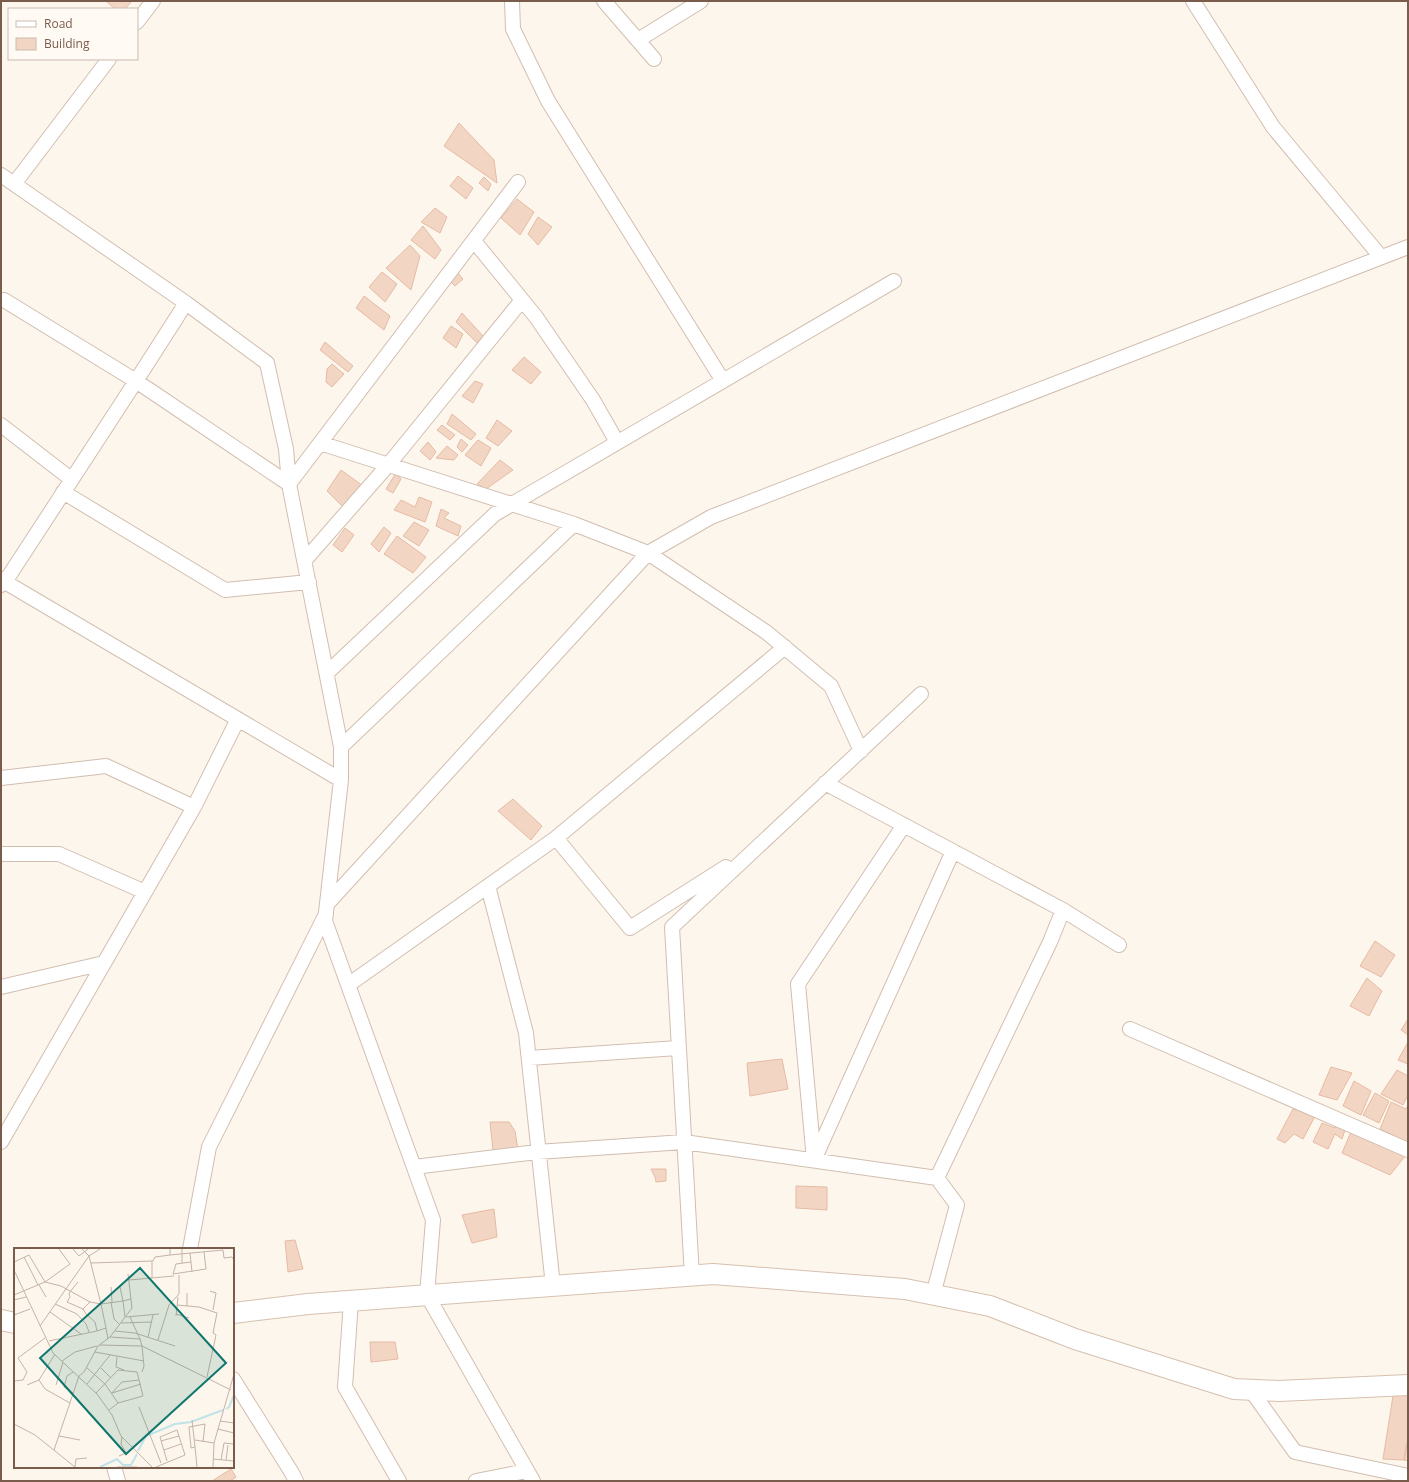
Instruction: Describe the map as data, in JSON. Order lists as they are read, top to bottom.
{
  "legend": ["Road", "Building"]
}
